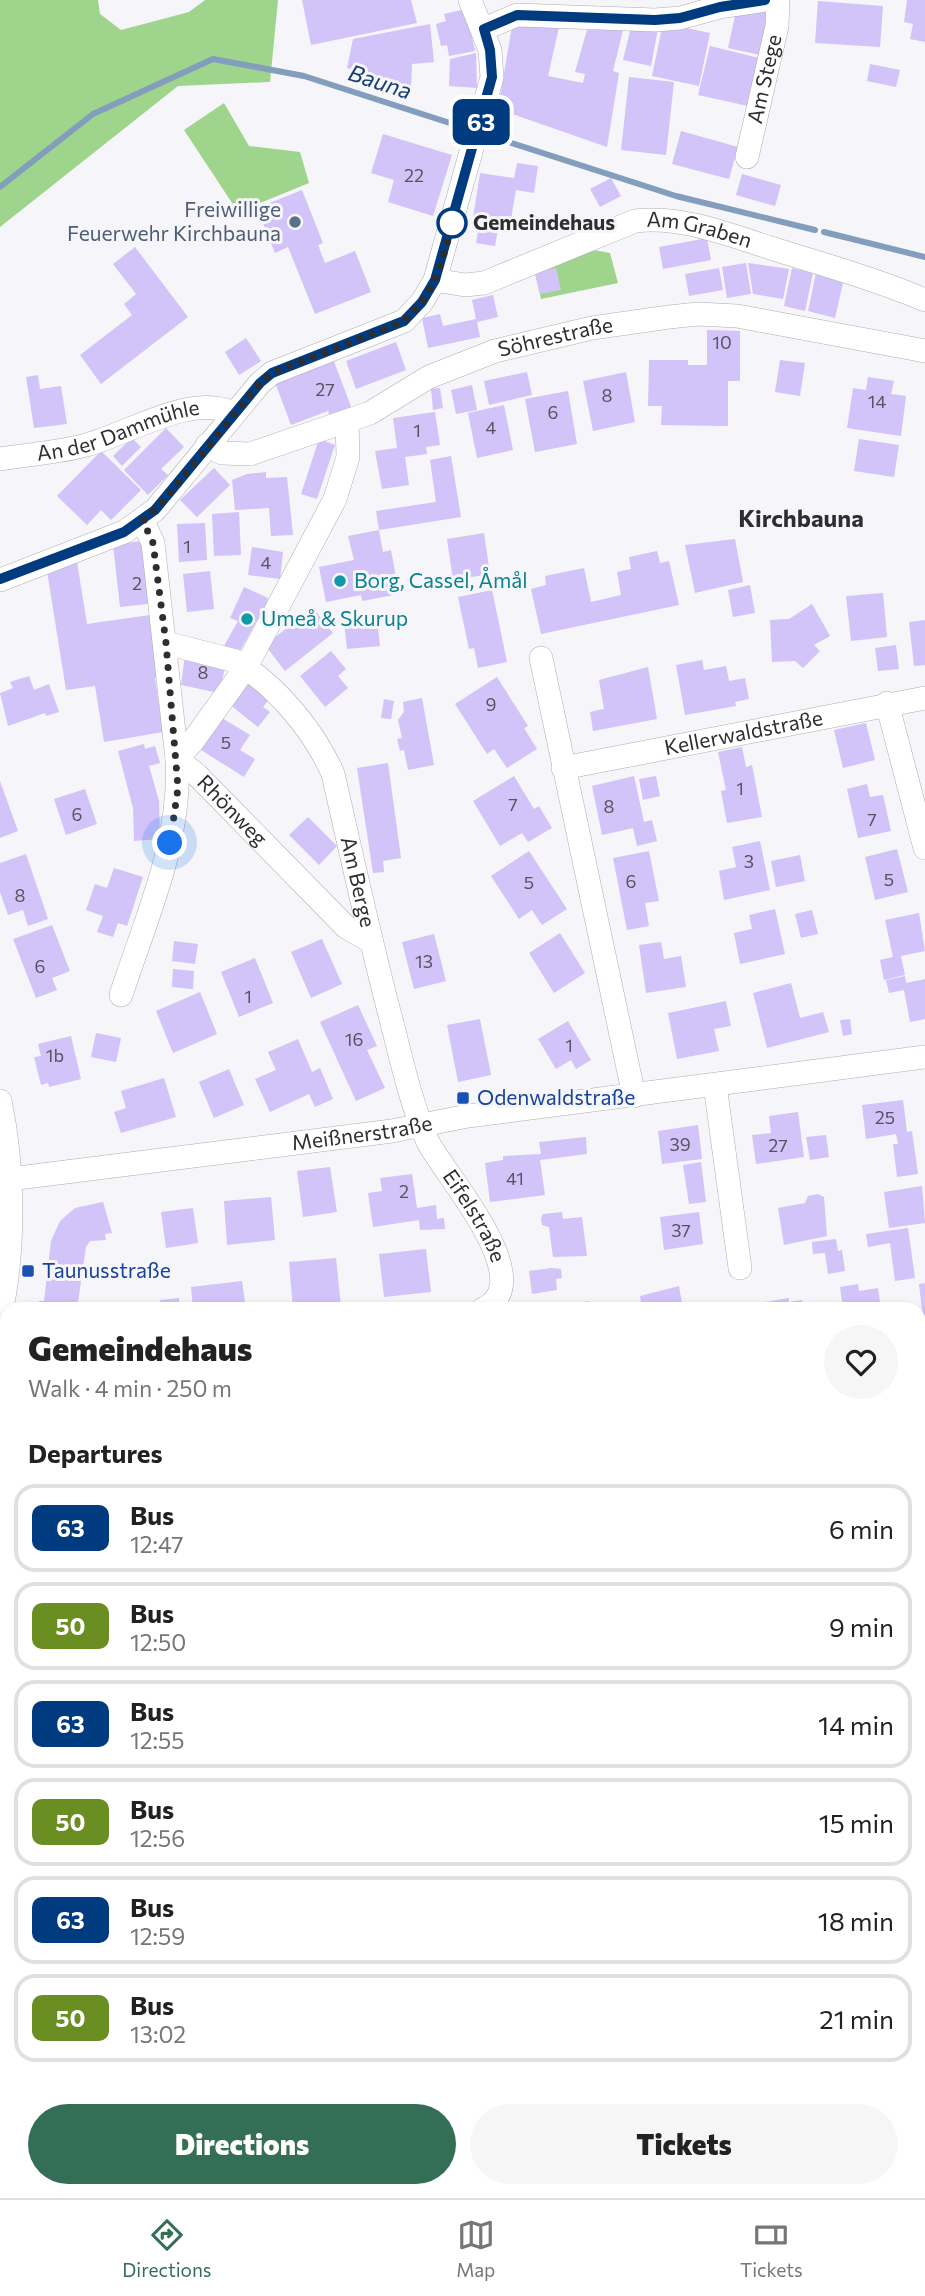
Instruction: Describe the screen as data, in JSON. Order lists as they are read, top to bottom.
{
  "streets": {
    "street": [
      "Am Stege",
      "Am Graben",
      "Söhrestraße",
      "An der Dammühle",
      "Kellerwaldstraße",
      "Rhönweg",
      "Am Berge",
      "Meißnerstraße",
      "Eifelstraße"
    ]
  },
  "crossings": [
    ["Rhönweg", "Am Berge"],
    ["Am Berge", "Meißnerstraße"],
    ["Am Berge", "Eifelstraße"],
    ["Meißnerstraße", "Eifelstraße"]
  ],
  "districts": ["Kirchbauna"],
  "water": ["Bauna"],
  "places": {
    "other": [
      "Freiwillige Feuerwehr Kirchbauna",
      "Gemeindehaus",
      "Borg, Cassel, Åmål",
      "Umeå & Skurup"
    ],
    "transit": ["Odenwaldstraße", "Taunusstraße"]
  },
  "lines": ["bus line 63"],
  "house_numbers": [
    "22",
    "10",
    "27",
    "8",
    "14",
    "6",
    "4",
    "1",
    "1",
    "4",
    "2",
    "8",
    "9",
    "5",
    "1",
    "7",
    "8",
    "6",
    "7",
    "3",
    "5",
    "6",
    "5",
    "8",
    "13",
    "6",
    "1",
    "16",
    "1",
    "1b",
    "25",
    "39",
    "27",
    "41",
    "2",
    "37"
  ],
  "page": {
    "on_map": "63",
    "heading": [
      ["Gemeindehaus", "Walk · 4 min · 250 m"],
      "Departures"
    ],
    "list": [
      {
        "mark": "63",
        "name": "Bus",
        "note": "12:47",
        "value": "6 min"
      },
      {
        "mark": "50",
        "name": "Bus",
        "note": "12:50",
        "value": "9 min"
      },
      {
        "mark": "63",
        "name": "Bus",
        "note": "12:55",
        "value": "14 min"
      },
      {
        "mark": "50",
        "name": "Bus",
        "note": "12:56",
        "value": "15 min"
      },
      {
        "mark": "63",
        "name": "Bus",
        "note": "12:59",
        "value": "18 min"
      },
      {
        "mark": "50",
        "name": "Bus",
        "note": "13:02",
        "value": "21 min"
      }
    ],
    "buttons": ["Directions", "Tickets"],
    "tabs": ["Directions", "Map", "Tickets"]
  }
}
